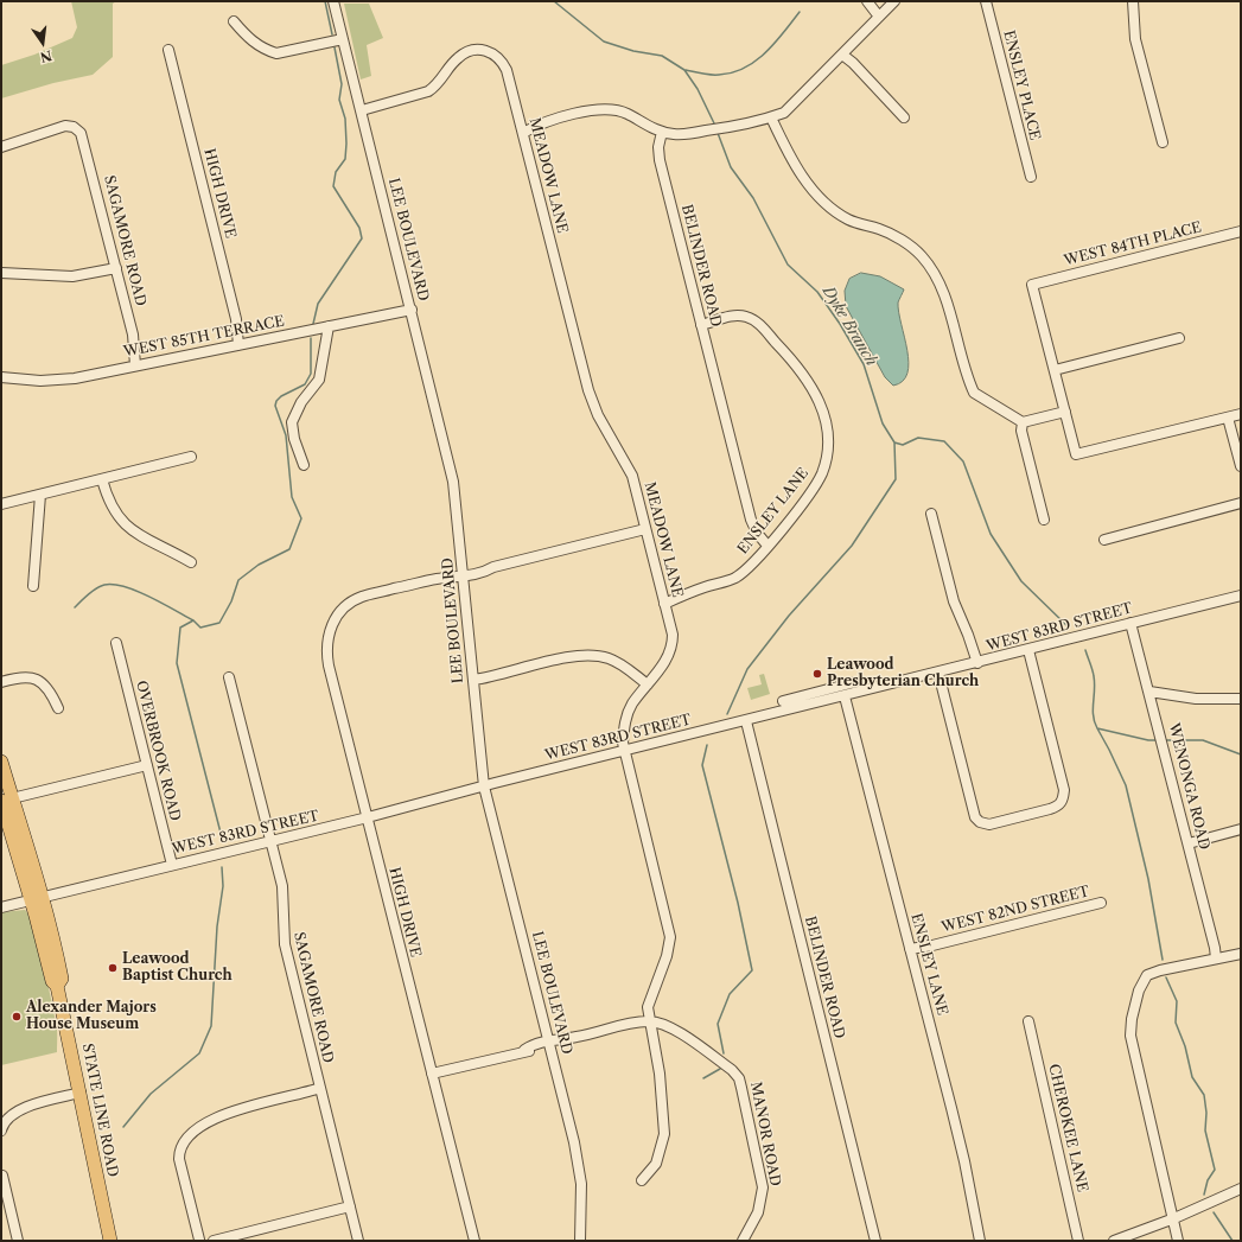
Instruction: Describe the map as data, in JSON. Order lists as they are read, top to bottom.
{
  "streets": {
    "main road": ["STATE LINE ROAD"],
    "street": [
      "ENSLEY PLACE",
      "MEADOW LANE",
      "HIGH DRIVE",
      "LEE BOULEVARD",
      "SAGAMORE ROAD",
      "WEST 84TH PLACE",
      "BELINDER ROAD",
      "WEST 85TH TERRACE",
      "ENSLEY LANE",
      "WEST 83RD STREET",
      "OVERBROOK ROAD",
      "WENONGA ROAD",
      "WEST 82ND STREET",
      "CHEROKEE LANE",
      "MANOR ROAD"
    ]
  },
  "crossings": [
    ["MEADOW LANE", "LEE BOULEVARD"],
    ["MEADOW LANE", "ENSLEY LANE"],
    ["MEADOW LANE", "WEST 83RD STREET"],
    ["MEADOW LANE", "MANOR ROAD"],
    ["HIGH DRIVE", "LEE BOULEVARD"],
    ["HIGH DRIVE", "WEST 85TH TERRACE"],
    ["HIGH DRIVE", "WEST 83RD STREET"],
    ["LEE BOULEVARD", "WEST 85TH TERRACE"],
    ["LEE BOULEVARD", "WEST 83RD STREET"],
    ["SAGAMORE ROAD", "WEST 85TH TERRACE"],
    ["SAGAMORE ROAD", "WEST 83RD STREET"],
    ["BELINDER ROAD", "ENSLEY LANE"],
    ["BELINDER ROAD", "WEST 83RD STREET"],
    ["ENSLEY LANE", "WEST 83RD STREET"],
    ["ENSLEY LANE", "WEST 82ND STREET"],
    ["WEST 83RD STREET", "OVERBROOK ROAD"],
    ["WEST 83RD STREET", "WENONGA ROAD"],
    ["WEST 83RD STREET", "STATE LINE ROAD"]
  ],
  "water": ["Dyke Branch"],
  "places": ["Leawood Presbyterian Church", "Leawood Baptist Church", "Alexander Majors House Museum"],
  "north": "bottom"
}
